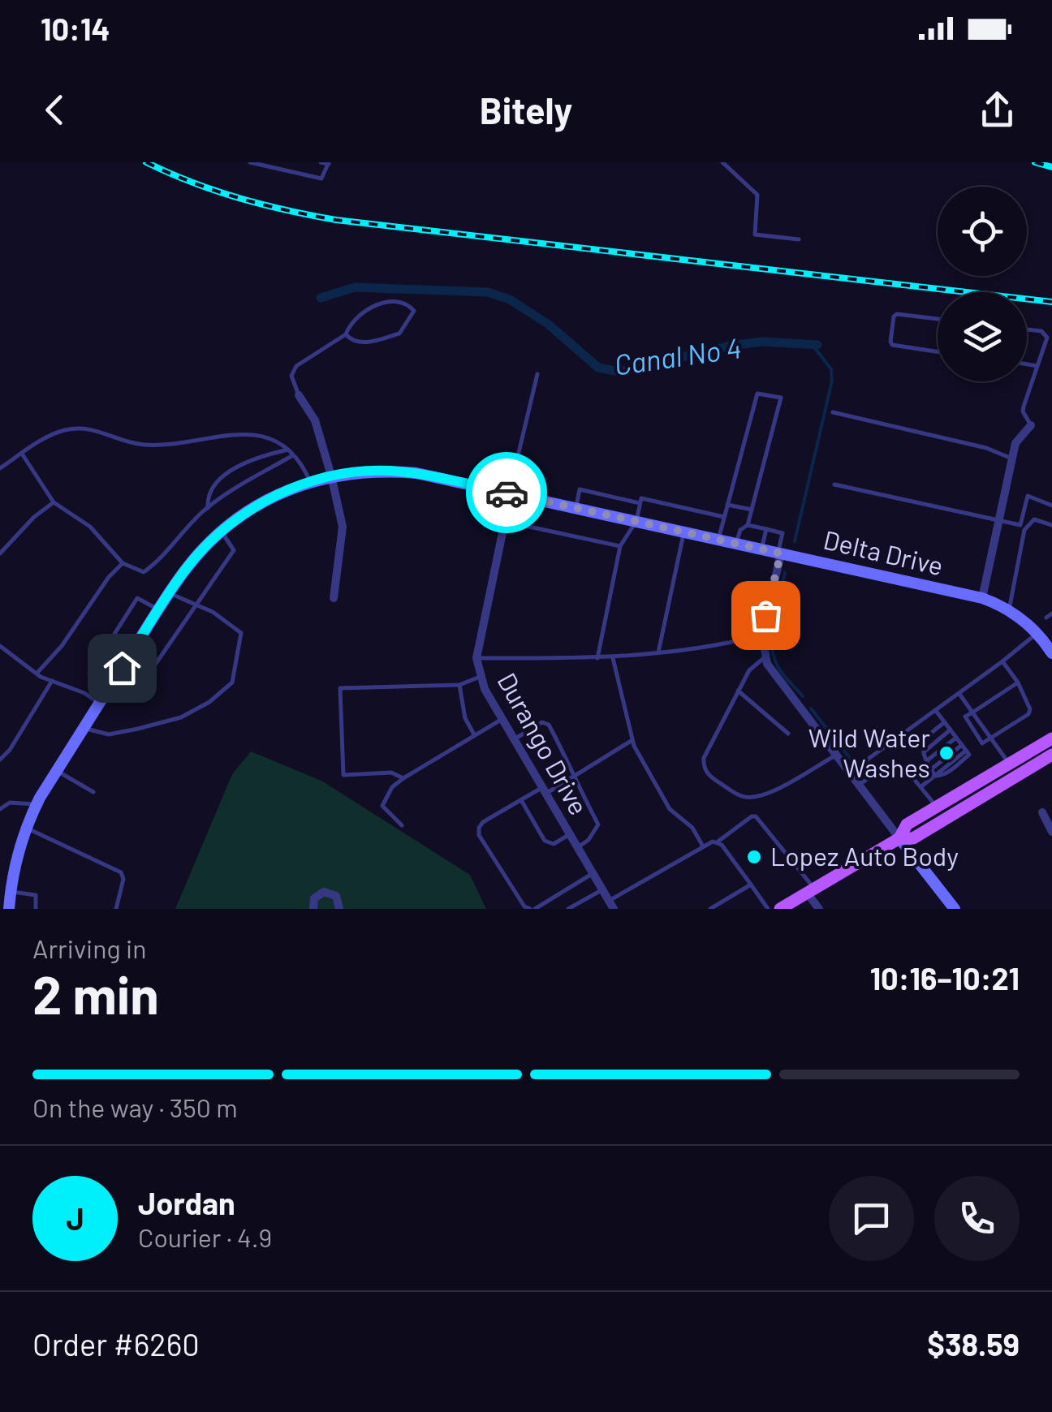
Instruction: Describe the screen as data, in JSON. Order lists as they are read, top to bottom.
{
  "streets": {
    "main road": ["Delta Drive"],
    "street": ["Durango Drive"]
  },
  "crossings": [
    ["Delta Drive", "Durango Drive"]
  ],
  "water": ["Canal No 4"],
  "places": ["Wild Water Washes", "Lopez Auto Body"],
  "page": {
    "status": "10:14",
    "header": "Bitely",
    "heading": ["2 min", "Arriving in", "10:16–10:21"],
    "panel": [
      "Jordan",
      "Courier · 4.9",
      "Order #6260",
      "$38.59"
    ],
    "bar": "On the way · 350 m",
    "round": "J"
  }
}
